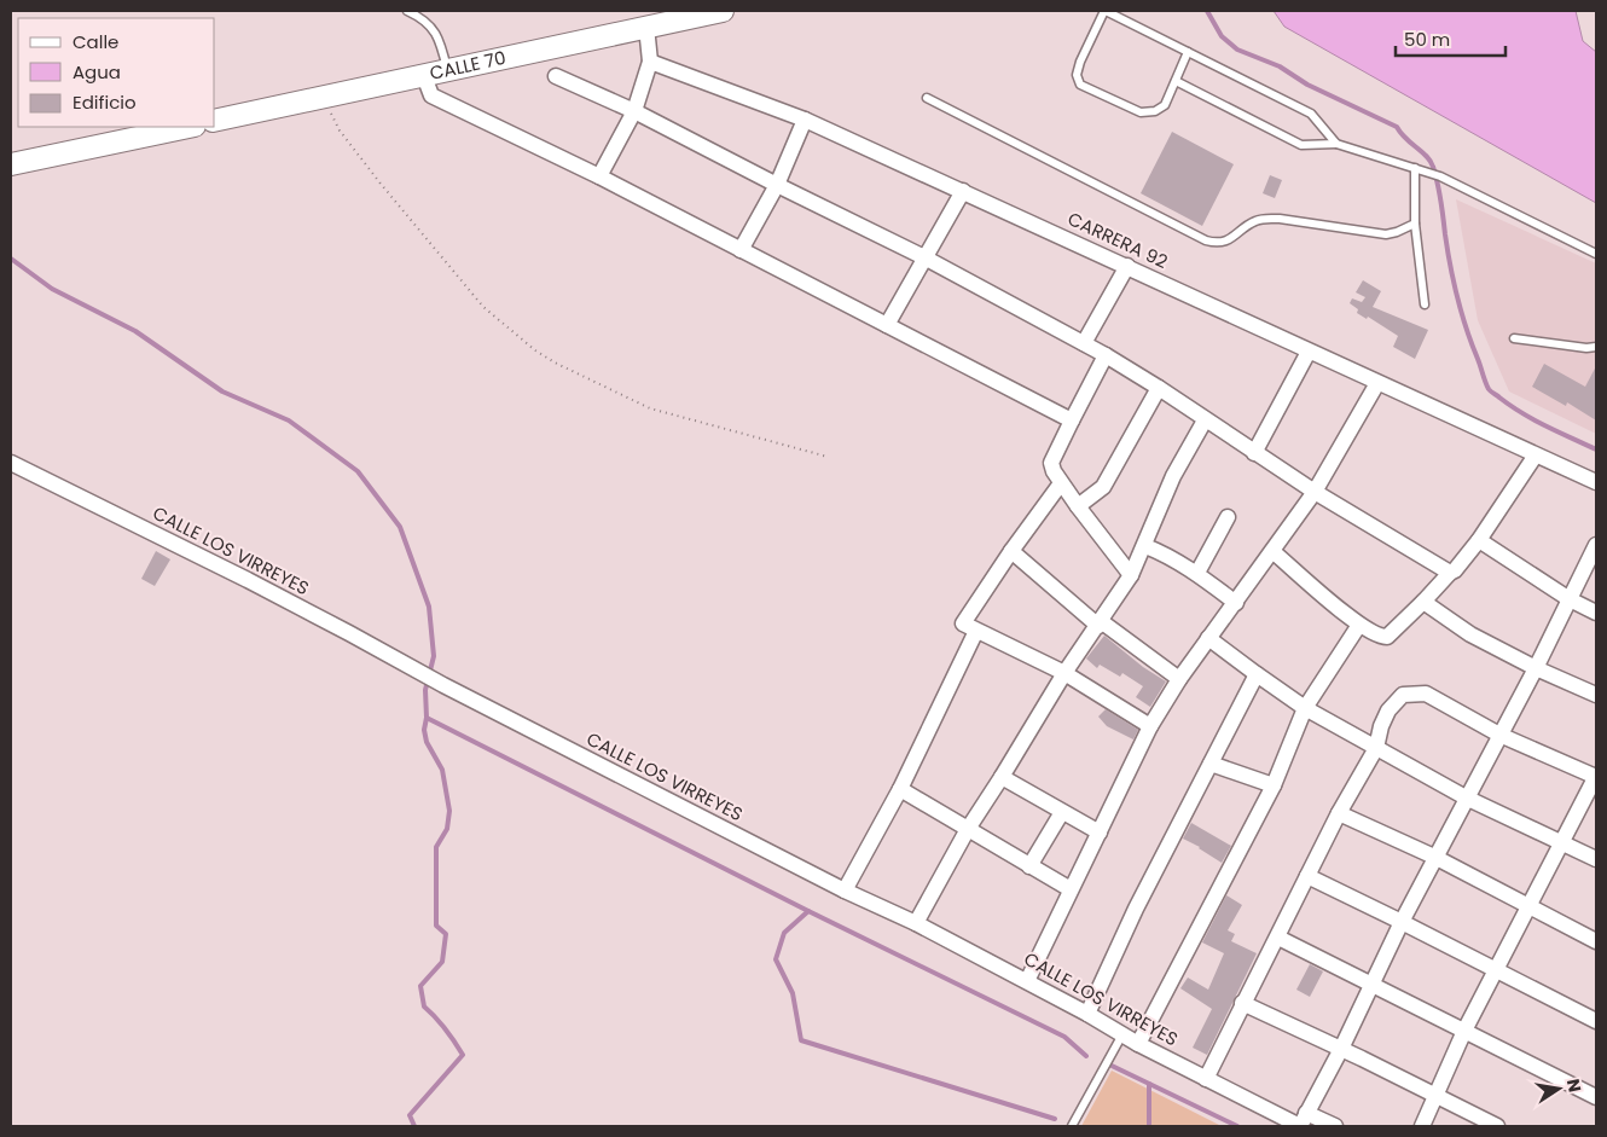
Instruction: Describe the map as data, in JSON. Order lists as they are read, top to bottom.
{
  "streets": {
    "street": ["CALLE 70", "CARRERA 92", "CALLE LOS VIRREYES"]
  },
  "legend": ["Calle", "Agua", "Edificio"],
  "scale_bar": "50 m",
  "north": "right"
}
